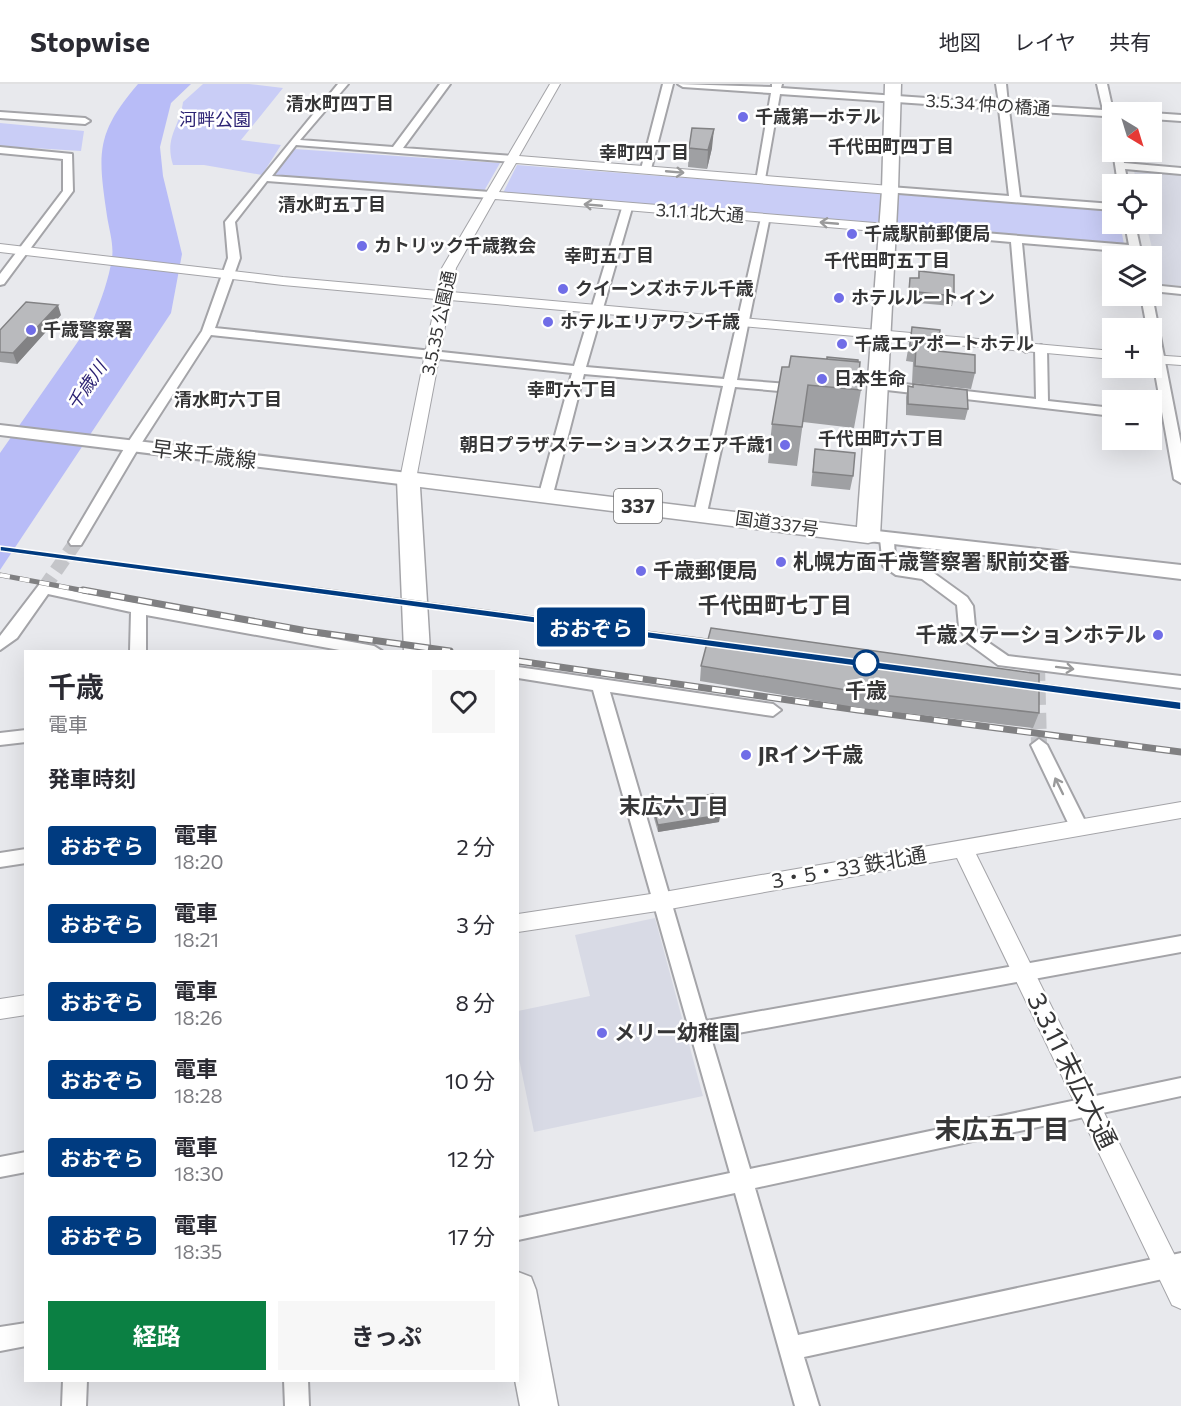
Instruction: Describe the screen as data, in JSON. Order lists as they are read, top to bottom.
{
  "streets": {
    "highway": ["337", "国道337号"],
    "main road": ["早来千歳線"],
    "street": [
      "3.5.34 仲の橋通",
      "3.1.1 北大通",
      "3.5.35 公園通",
      "3・5・33 鉄北通",
      "3.3.11 末広大通"
    ]
  },
  "crossings": [
    ["3.1.1 北大通", "3.5.35 公園通"],
    ["3.5.35 公園通", "早来千歳線"],
    ["3.5.35 公園通", "国道337号"],
    ["早来千歳線", "国道337号"],
    ["3・5・33 鉄北通", "3.3.11 末広大通"]
  ],
  "districts": [
    "清水町四丁目",
    "千代田町四丁目",
    "幸町四丁目",
    "清水町五丁目",
    "幸町五丁目",
    "千代田町五丁目",
    "幸町六丁目",
    "清水町六丁目",
    "千代田町六丁目",
    "千代田町七丁目",
    "末広六丁目",
    "末広五丁目"
  ],
  "water": ["千歳川"],
  "parks": ["河畔公園"],
  "places": [
    "千歳第一ホテル",
    "千歳駅前郵便局",
    "カトリック千歳教会",
    "クイーンズホテル千歳",
    "ホテルルートイン",
    "ホテルエリアワン千歳",
    "千歳警察署",
    "千歳エアポートホテル",
    "日本生命",
    "朝日プラザステーションスクエア千歳1",
    "札幌方面千歳警察署 駅前交番",
    "千歳郵便局",
    "千歳ステーションホテル",
    "千歳",
    "JRイン千歳",
    "メリー幼稚園"
  ],
  "north": "bottom right",
  "page": {
    "header": "Stopwise",
    "nav": ["地図", "レイヤ", "共有"],
    "on_map": "おおぞら",
    "map_buttons": ["+", "−"],
    "heading": [
      ["千歳", "電車"],
      "発車時刻"
    ],
    "list": [
      {
        "mark": "おおぞら",
        "name": "電車",
        "note": "18:20",
        "value": "2 分"
      },
      {
        "mark": "おおぞら",
        "name": "電車",
        "note": "18:21",
        "value": "3 分"
      },
      {
        "mark": "おおぞら",
        "name": "電車",
        "note": "18:26",
        "value": "8 分"
      },
      {
        "mark": "おおぞら",
        "name": "電車",
        "note": "18:28",
        "value": "10 分"
      },
      {
        "mark": "おおぞら",
        "name": "電車",
        "note": "18:30",
        "value": "12 分"
      },
      {
        "mark": "おおぞら",
        "name": "電車",
        "note": "18:35",
        "value": "17 分"
      }
    ],
    "buttons": ["経路", "きっぷ"]
  }
}
